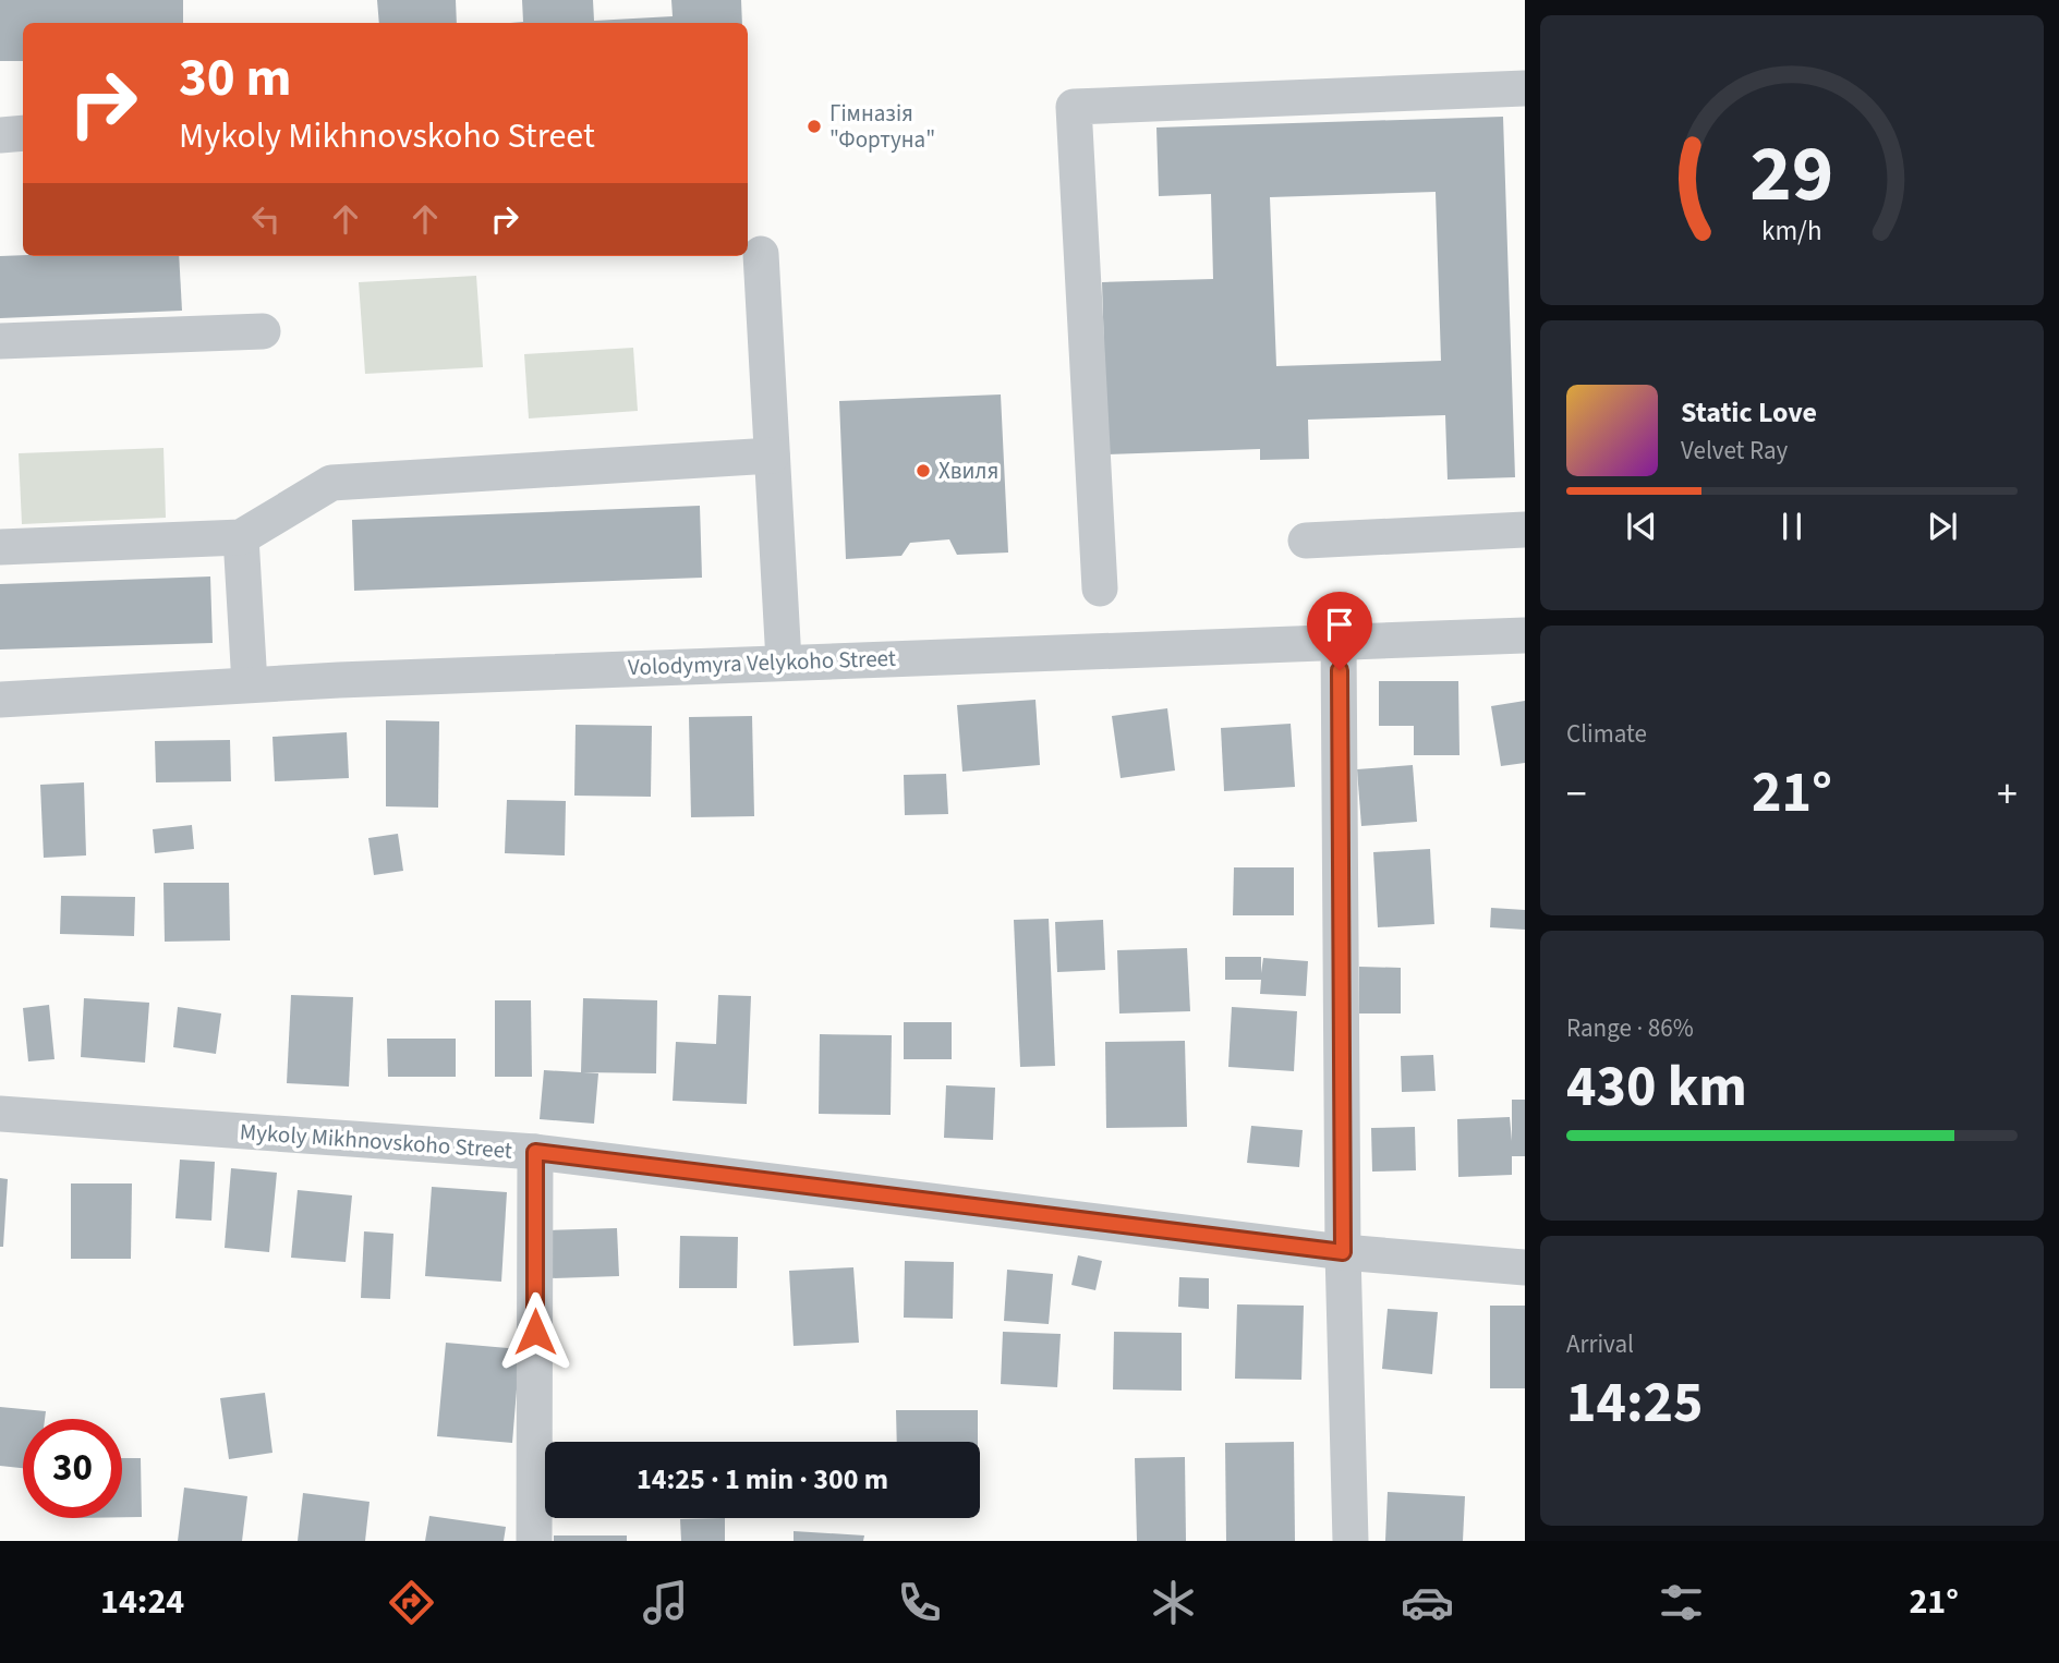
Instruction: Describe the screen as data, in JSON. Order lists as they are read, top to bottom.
{
  "streets": {
    "street": ["Volodymyra Velykoho Street", "Mykoly Mikhnovskoho Street"]
  },
  "places": ["Гімназія \"Фортуна\"", "Хвиля"],
  "page": {
    "turn": ["30 m", "Mykoly Mikhnovskoho Street"],
    "song": ["Static Love", "Velvet Ray"],
    "tile": [
      "Climate",
      ["Range · 86%", "430 km"],
      ["Arrival", "14:25"]
    ],
    "heat": ["−", "21°", "+"],
    "limit": "30",
    "trip": "14:25 · 1 min · 300 m",
    "tabs": ["14:24", "21°"],
    "gauge": ["29", "km/h"]
  }
}
